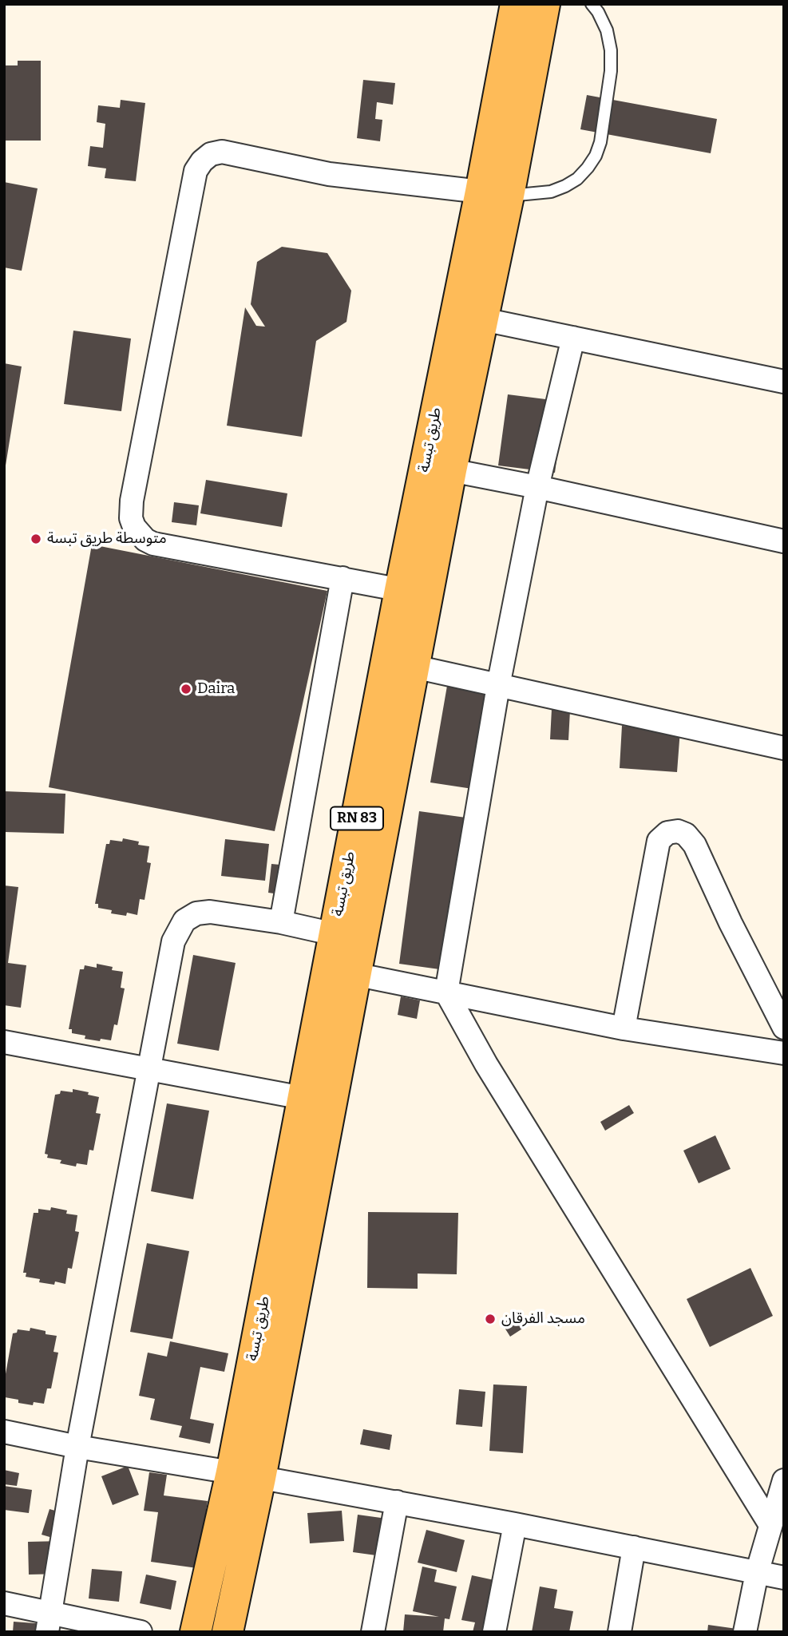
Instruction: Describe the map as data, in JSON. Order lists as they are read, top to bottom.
{
  "streets": {
    "main road": ["طريق تبسة", "RN 83"]
  },
  "places": ["متوسطة طريق تبسة", "Daira", "مسجد الفرقان"]
}
